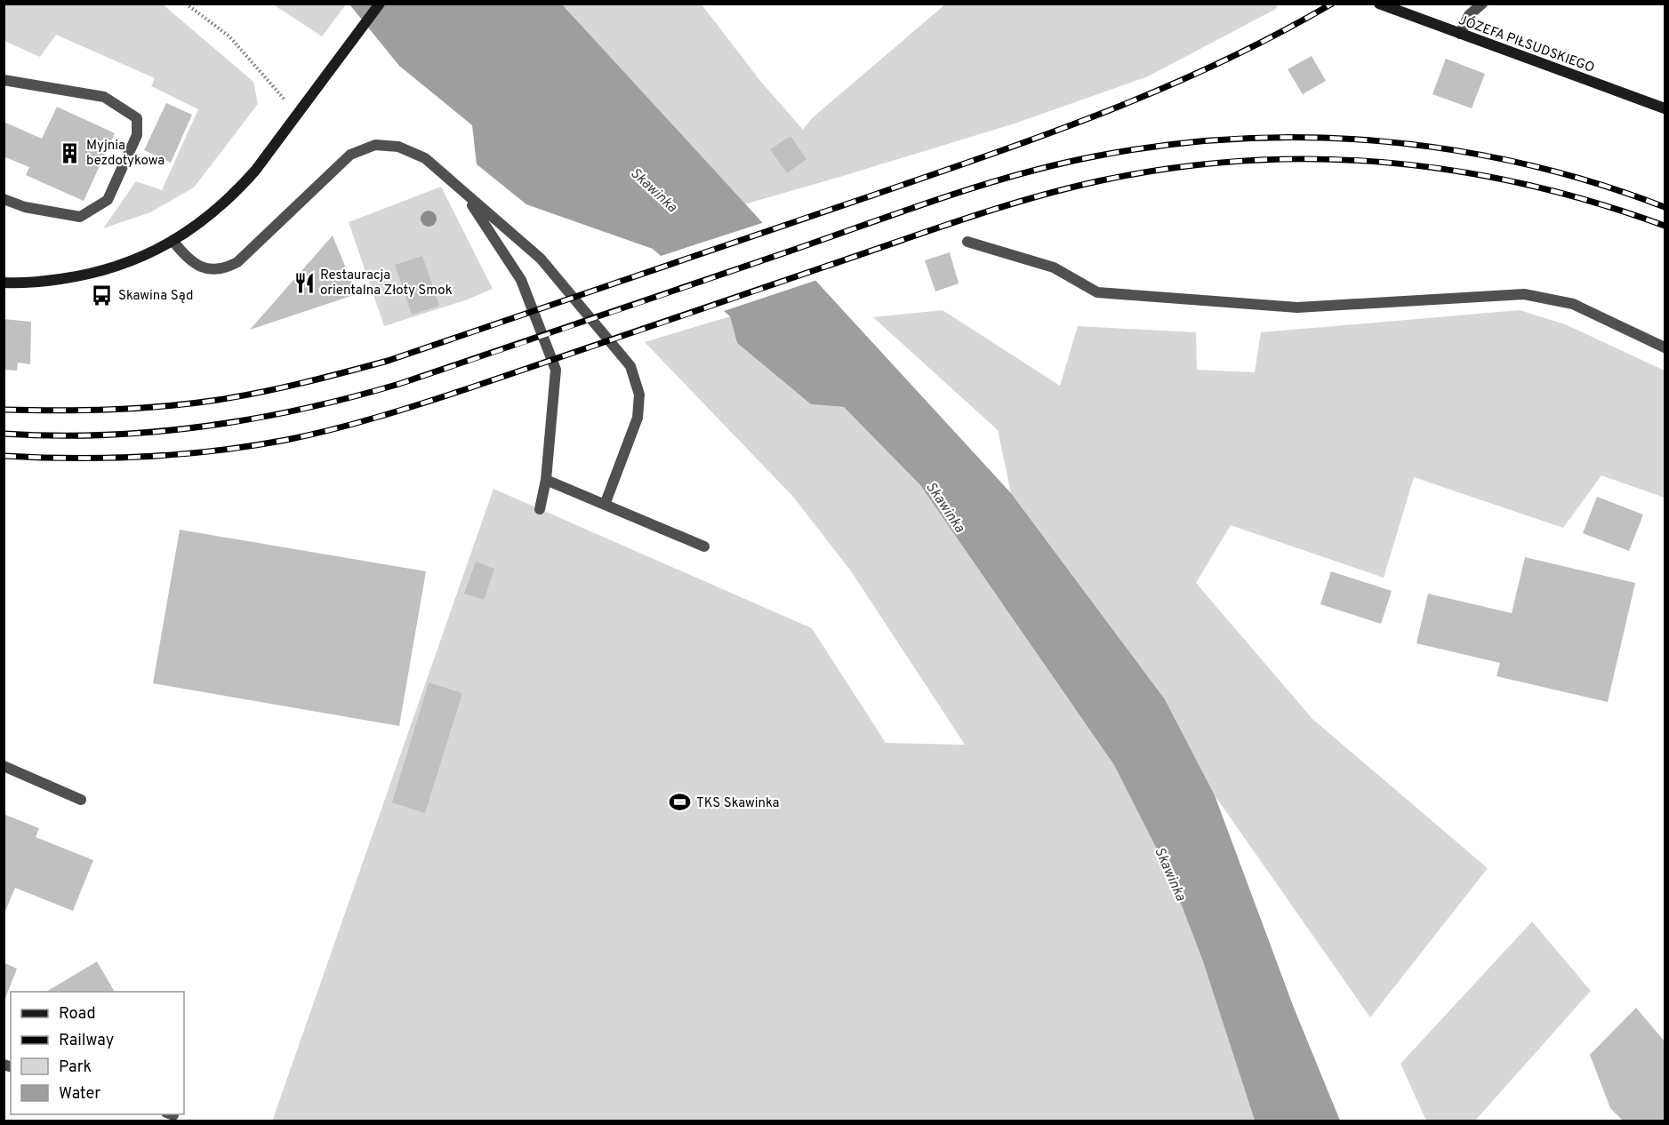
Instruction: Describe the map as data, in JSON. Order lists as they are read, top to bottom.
{
  "streets": {
    "main road": ["JÓZEFA PIŁSUDSKIEGO"]
  },
  "water": ["Skawinka"],
  "places": {
    "building": ["Myjnia bezdotykowa"],
    "restaurant": ["Restauracja orientalna Złoty Smok"],
    "bus stop": ["Skawina Sąd"],
    "sports": ["TKS Skawinka"]
  },
  "legend": [
    "Road",
    "Railway",
    "Park",
    "Water"
  ]
}
